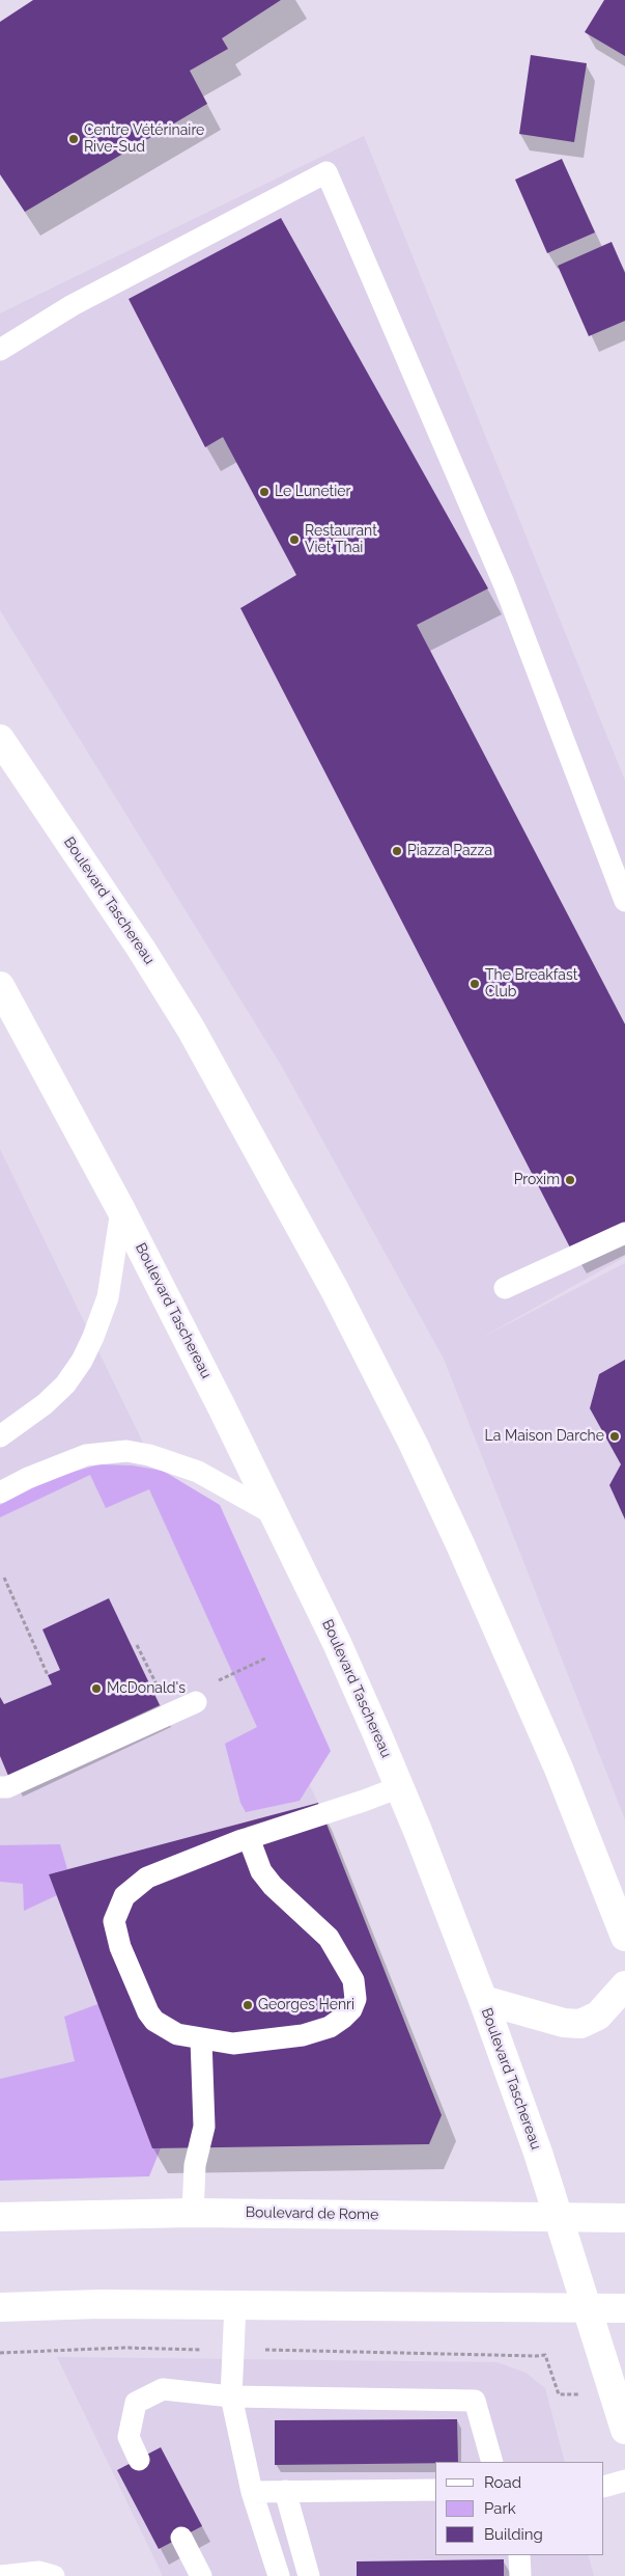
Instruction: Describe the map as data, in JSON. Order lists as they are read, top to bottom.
{
  "streets": {
    "main road": ["Boulevard Taschereau", "Boulevard de Rome"]
  },
  "crossings": [
    ["Boulevard Taschereau", "Boulevard de Rome"]
  ],
  "places": [
    "Centre Vétérinaire Rive-Sud",
    "Le Lunetier",
    "Restaurant Viet Thai",
    "Piazza Pazza",
    "The Breakfast Club",
    "Proxim",
    "La Maison Darche",
    "McDonald's",
    "Georges Henri"
  ],
  "legend": ["Road", "Park", "Building"]
}
